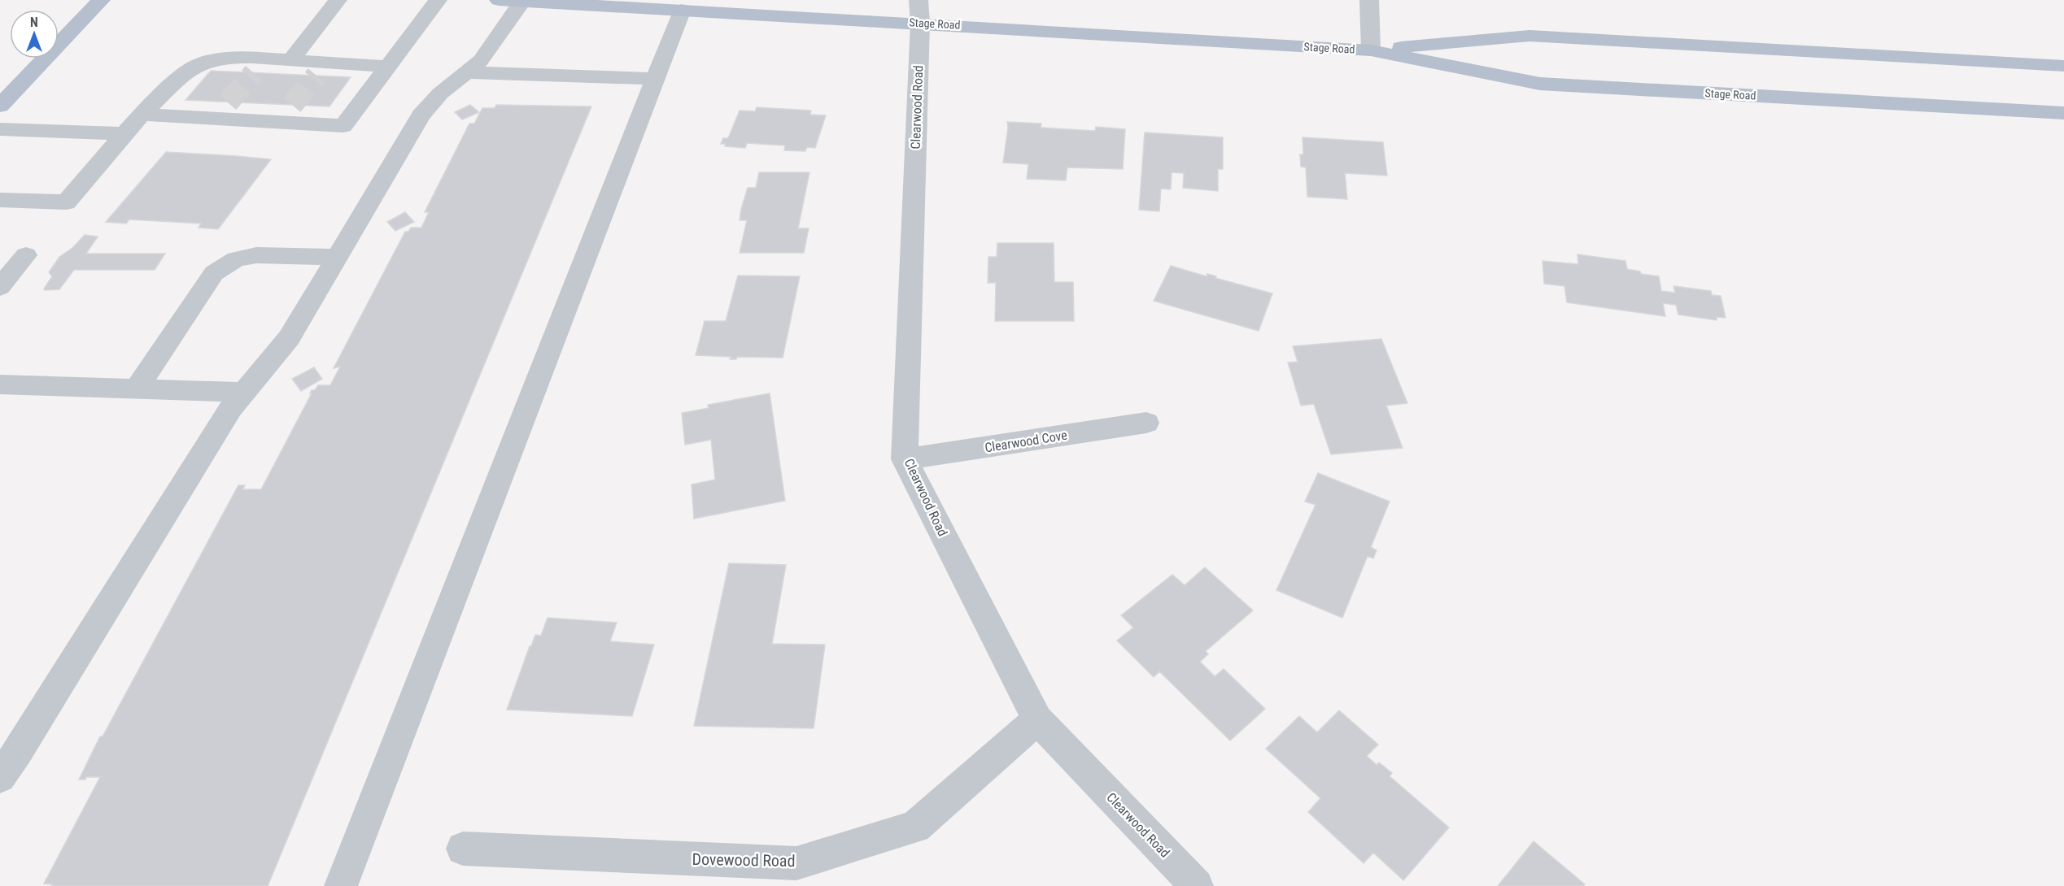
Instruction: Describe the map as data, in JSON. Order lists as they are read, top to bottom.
{
  "streets": {
    "main road": ["Stage Road"],
    "street": ["Clearwood Road", "Clearwood Cove", "Dovewood Road"]
  },
  "crossings": [
    ["Stage Road", "Clearwood Road"],
    ["Clearwood Road", "Clearwood Cove"],
    ["Clearwood Road", "Dovewood Road"]
  ],
  "north": "top"
}
